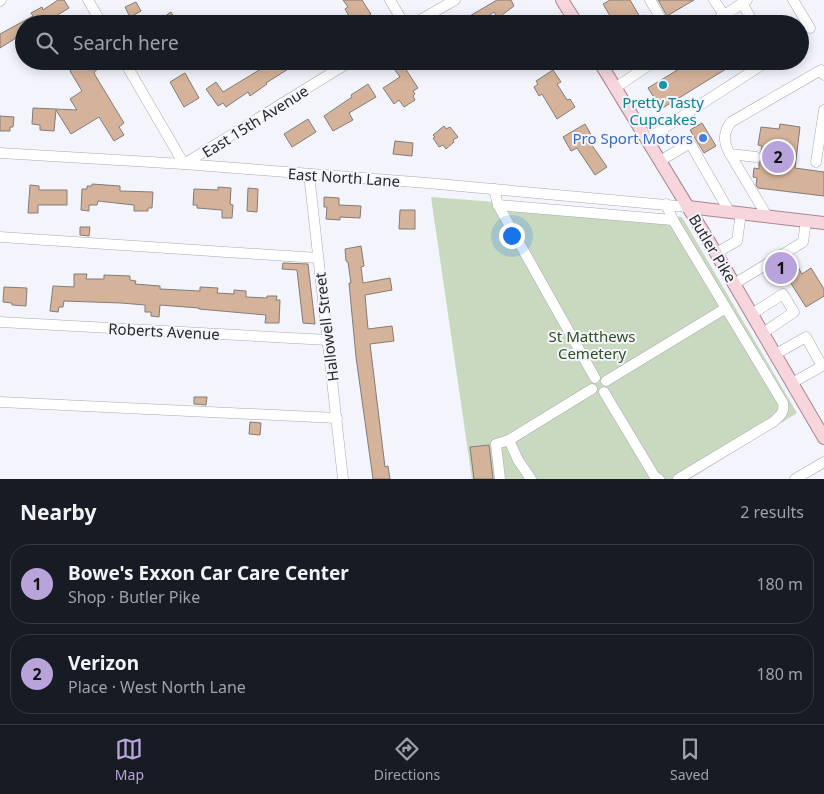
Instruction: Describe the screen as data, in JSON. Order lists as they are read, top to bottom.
{
  "streets": {
    "main road": ["Butler Pike"],
    "street": [
      "East 15th Avenue",
      "East North Lane",
      "Hallowell Street",
      "Roberts Avenue"
    ]
  },
  "crossings": [
    ["East 15th Avenue", "East North Lane"],
    ["East North Lane", "Butler Pike"],
    ["East North Lane", "Hallowell Street"],
    ["Hallowell Street", "Roberts Avenue"]
  ],
  "parks": ["St Matthews Cemetery"],
  "places": ["Pretty Tasty Cupcakes", "Pro Sport Motors"],
  "page": {
    "search": "Search here",
    "pins": ["2", "1"],
    "heading": ["Nearby", "2 results"],
    "list": [
      {
        "mark": "1",
        "name": "Bowe's Exxon Car Care Center",
        "note": "Shop · Butler Pike",
        "value": "180 m"
      },
      {
        "mark": "2",
        "name": "Verizon",
        "note": "Place · West North Lane",
        "value": "180 m"
      }
    ],
    "nav": ["Map", "Directions", "Saved"]
  }
}
